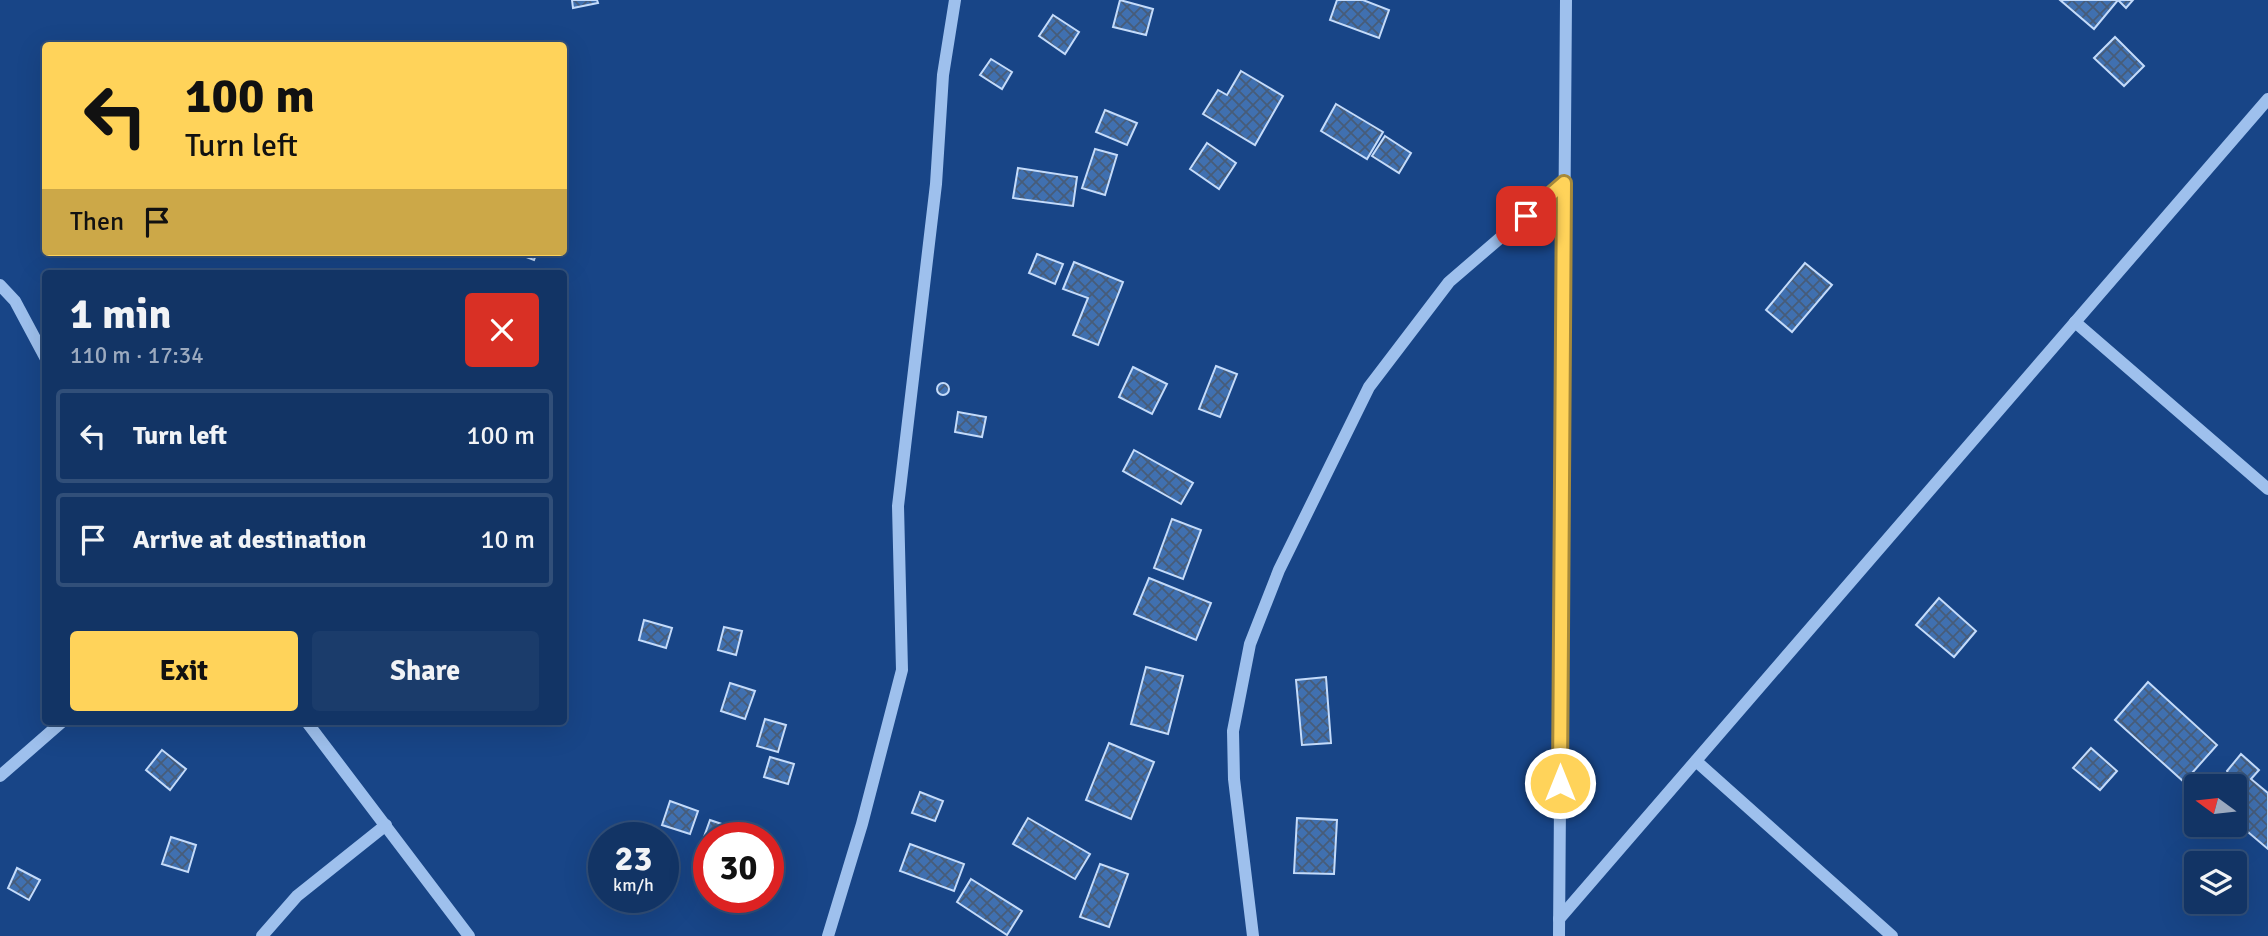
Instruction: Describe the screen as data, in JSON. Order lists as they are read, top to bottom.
{
  "north": "left",
  "page": {
    "turn": ["100 m", "Turn left"],
    "then": "Then",
    "heading": ["1 min", "110 m · 17:34"],
    "list": [
      {
        "name": "Turn left",
        "value": "100 m"
      },
      {
        "name": "Arrive at destination",
        "value": "10 m"
      }
    ],
    "buttons": ["Exit", "Share"],
    "speed": "23 km/h",
    "limit": "30"
  }
}
